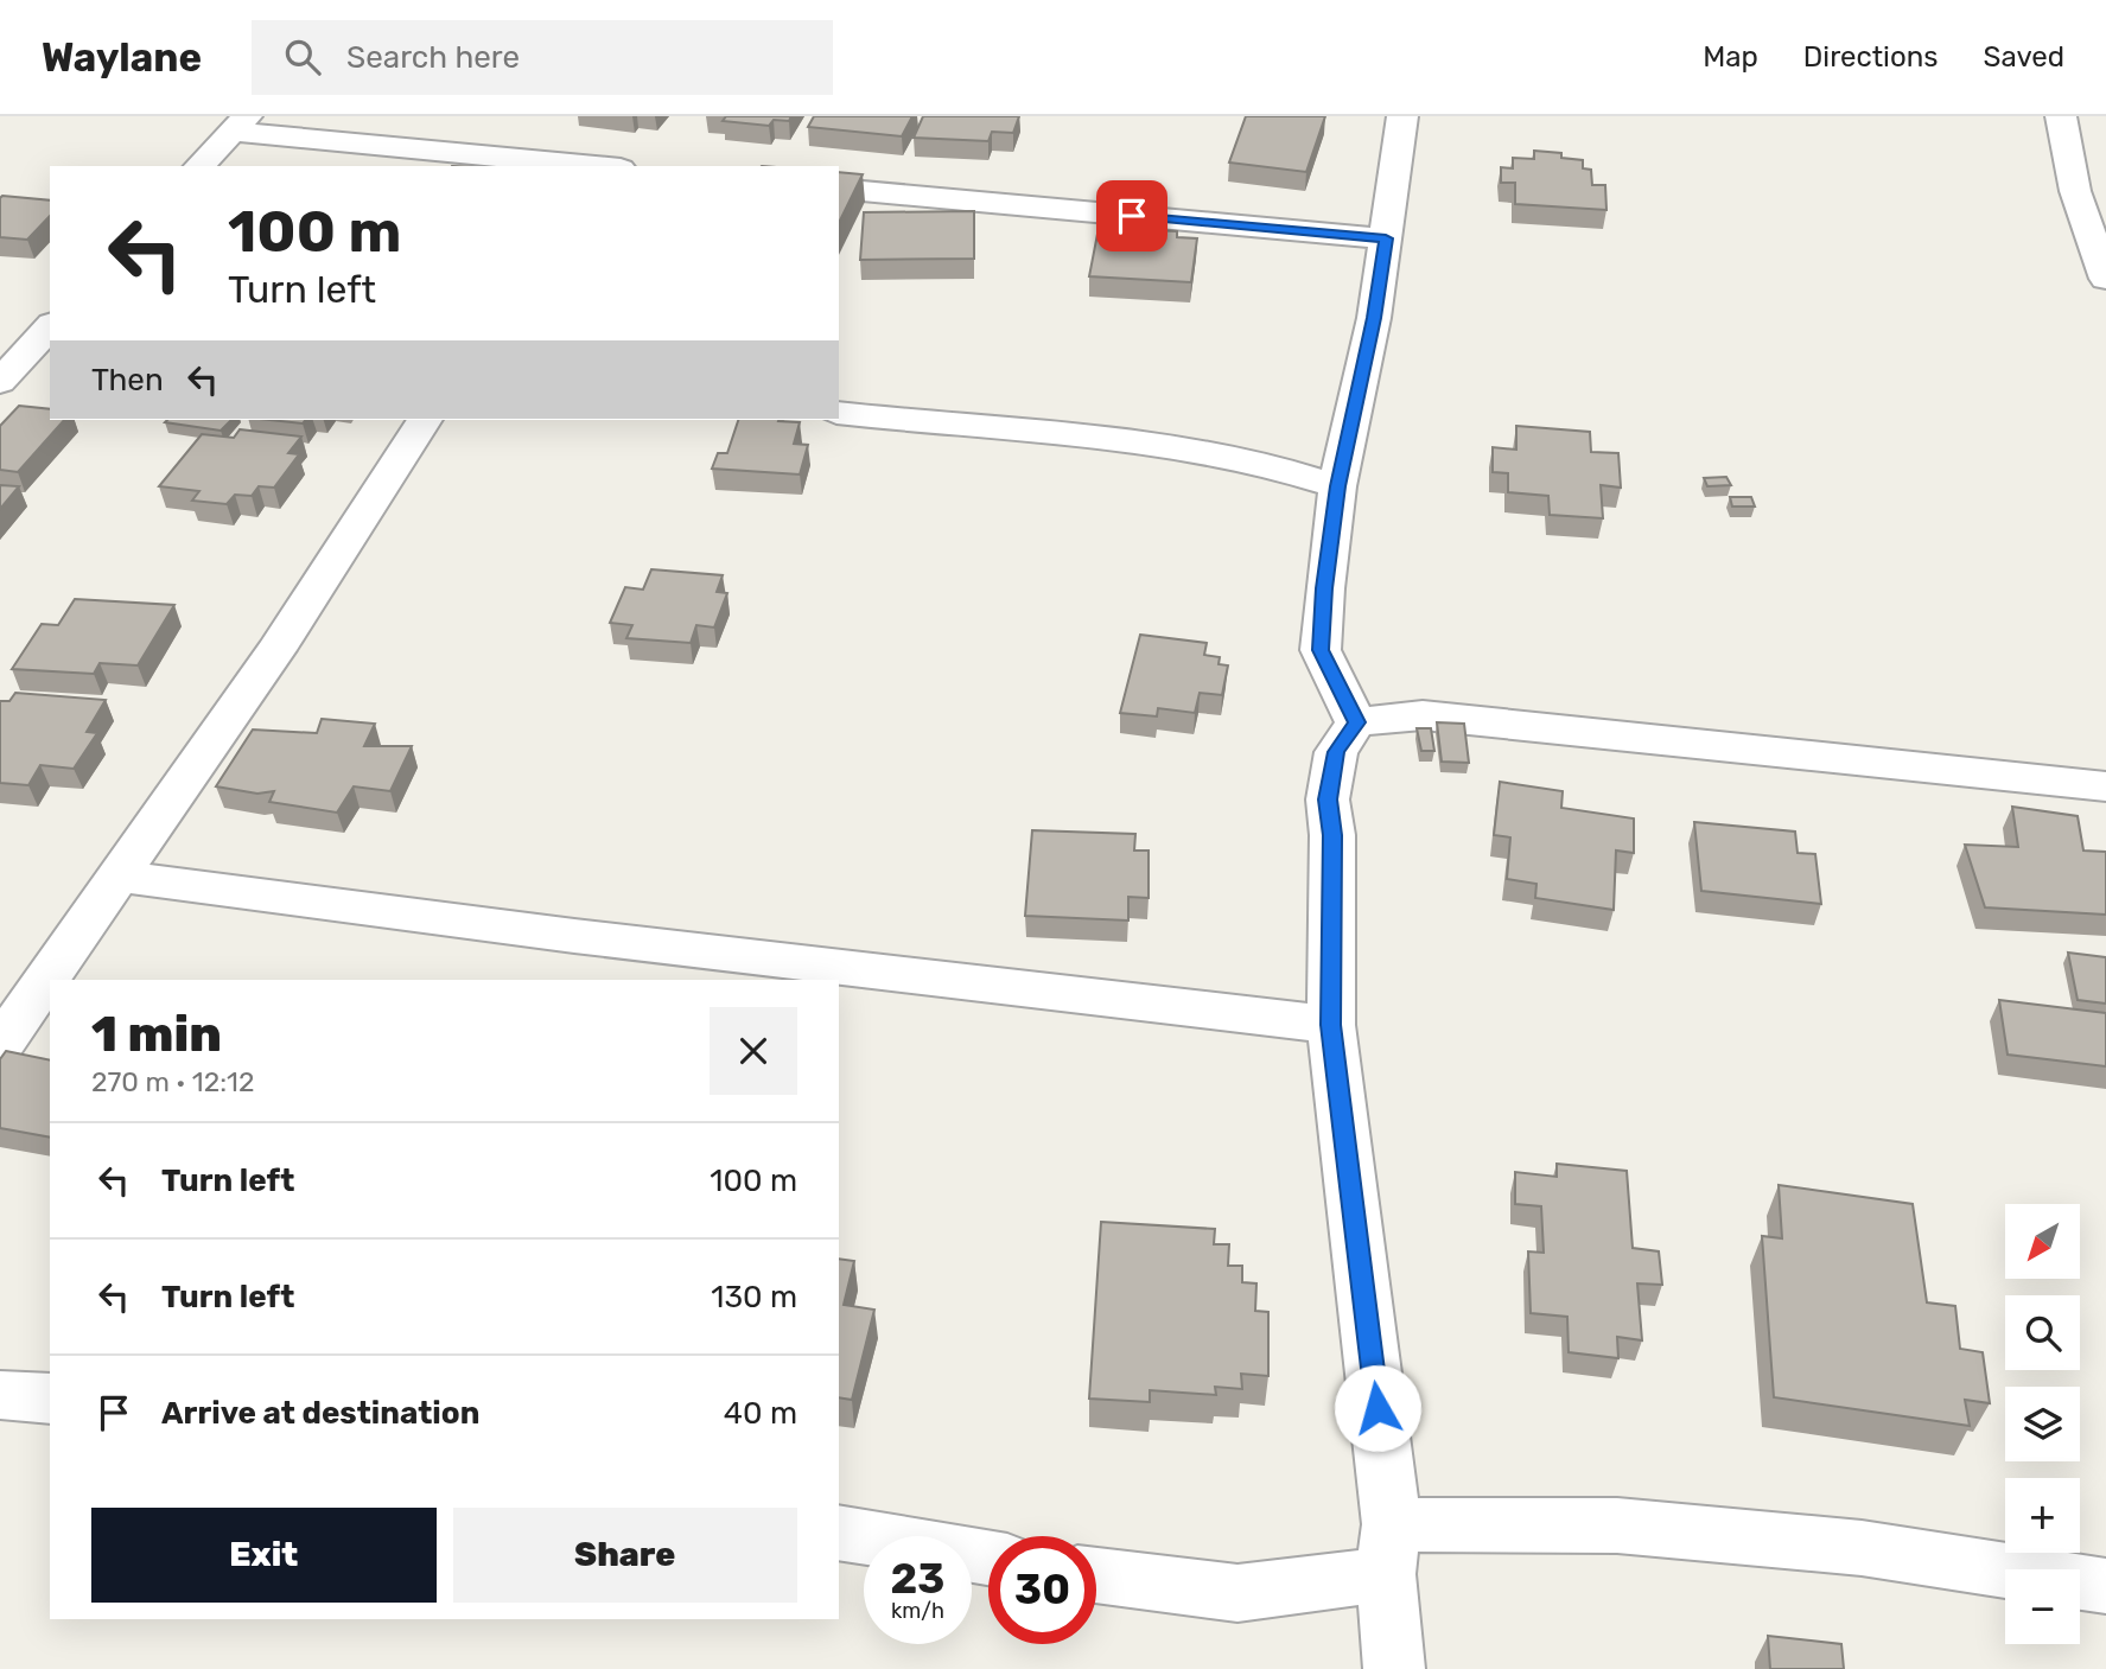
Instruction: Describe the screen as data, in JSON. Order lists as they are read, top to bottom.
{
  "north": "bottom left",
  "page": {
    "header": "Waylane",
    "search": "Search here",
    "nav": ["Map", "Directions", "Saved"],
    "turn": ["100 m", "Turn left"],
    "then": "Then",
    "heading": ["1 min", "270 m · 12:12"],
    "list": [
      {
        "name": "Turn left",
        "value": "100 m"
      },
      {
        "name": "Turn left",
        "value": "130 m"
      },
      {
        "name": "Arrive at destination",
        "value": "40 m"
      }
    ],
    "map_buttons": ["+", "−"],
    "buttons": ["Exit", "Share"],
    "speed": "23 km/h",
    "limit": "30"
  }
}
